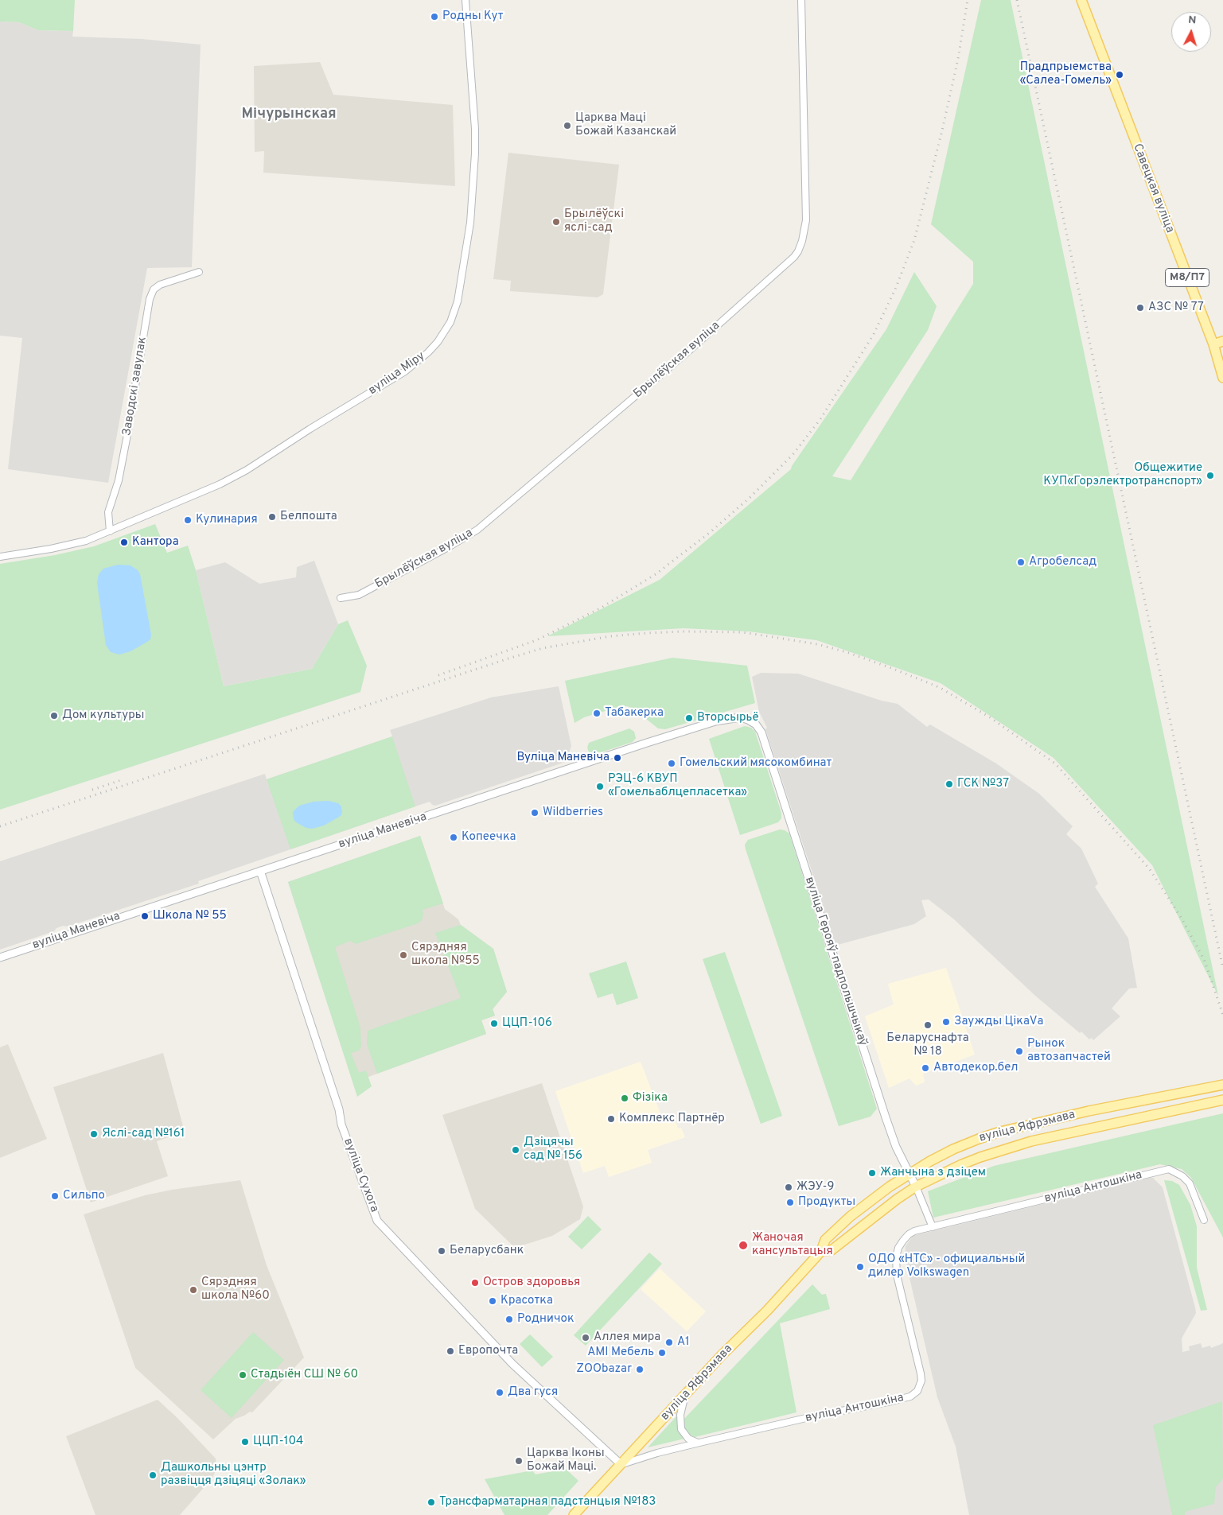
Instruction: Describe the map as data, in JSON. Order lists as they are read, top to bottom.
{
  "streets": {
    "main road": ["Савецкая вуліца", "М8/П7", "вуліца Яфрэмава"],
    "street": [
      "Брылёўская вуліца",
      "вуліца Міру",
      "Заводскі завулак",
      "вуліца Маневіча",
      "вуліца Герояў-падпольшчыкаў",
      "вуліца Сухога",
      "вуліца Антошкіна"
    ]
  },
  "crossings": [
    ["вуліца Міру", "Заводскі завулак"],
    ["вуліца Маневіча", "вуліца Герояў-падпольшчыкаў"],
    ["вуліца Маневіча", "вуліца Сухога"],
    ["вуліца Герояў-падпольшчыкаў", "вуліца Яфрэмава"],
    ["вуліца Яфрэмава", "вуліца Сухога"],
    ["вуліца Яфрэмава", "вуліца Антошкіна"],
    ["вуліца Сухога", "вуліца Антошкіна"]
  ],
  "districts": ["Мічурынская"],
  "places": [
    "Родны Кут",
    "Прадпрыемства «Салеа-Гомель»",
    "Царква Маці Божай Казанскай",
    "Брылёўскі яслі-сад",
    "АЗС № 77",
    "Общежитие КУП«Горэлектротранспорт»",
    "Белпошта",
    "Кулинария",
    "Кантора",
    "Агробелсад",
    "Табакерка",
    "Дом культуры",
    "Вторсырьё",
    "Вуліца Маневіча",
    "Гомельский мясокомбинат",
    "ГСК №37",
    "РЭЦ-6 КВУП «Гомельаблцепласетка»",
    "Wildberries",
    "Копеечка",
    "Школа № 55",
    "Сярэдняя школа №55",
    "Заужды ЦікаVа",
    "ЦЦП-106",
    "Беларуснафта № 18",
    "Рынок автозапчастей",
    "Автодекор.бел",
    "Фізіка",
    "Комплекс Партнёр",
    "Яслі-сад №161",
    "Дзіцячы сад № 156",
    "Жанчына з дзіцем",
    "ЖЭУ-9",
    "Сильпо",
    "Продукты",
    "Жаночая кансультацыя",
    "Беларусбанк",
    "ОДО «НТС» - официальный дилер Volkswagen",
    "Остров здоровья",
    "Сярэдняя школа №60",
    "Красотка",
    "Родничок",
    "Аллея мира",
    "A1",
    "Европочта",
    "AMI Мебель",
    "ZOObazar",
    "Стадыён СШ № 60",
    "Два гуся",
    "ЦЦП-104",
    "Царква Іконы Божай Маці.",
    "Дашкольны цэнтр развіцця дзіцяці «Золак»",
    "Трансфарматарная падстанцыя №183"
  ],
  "north": "top"
}
